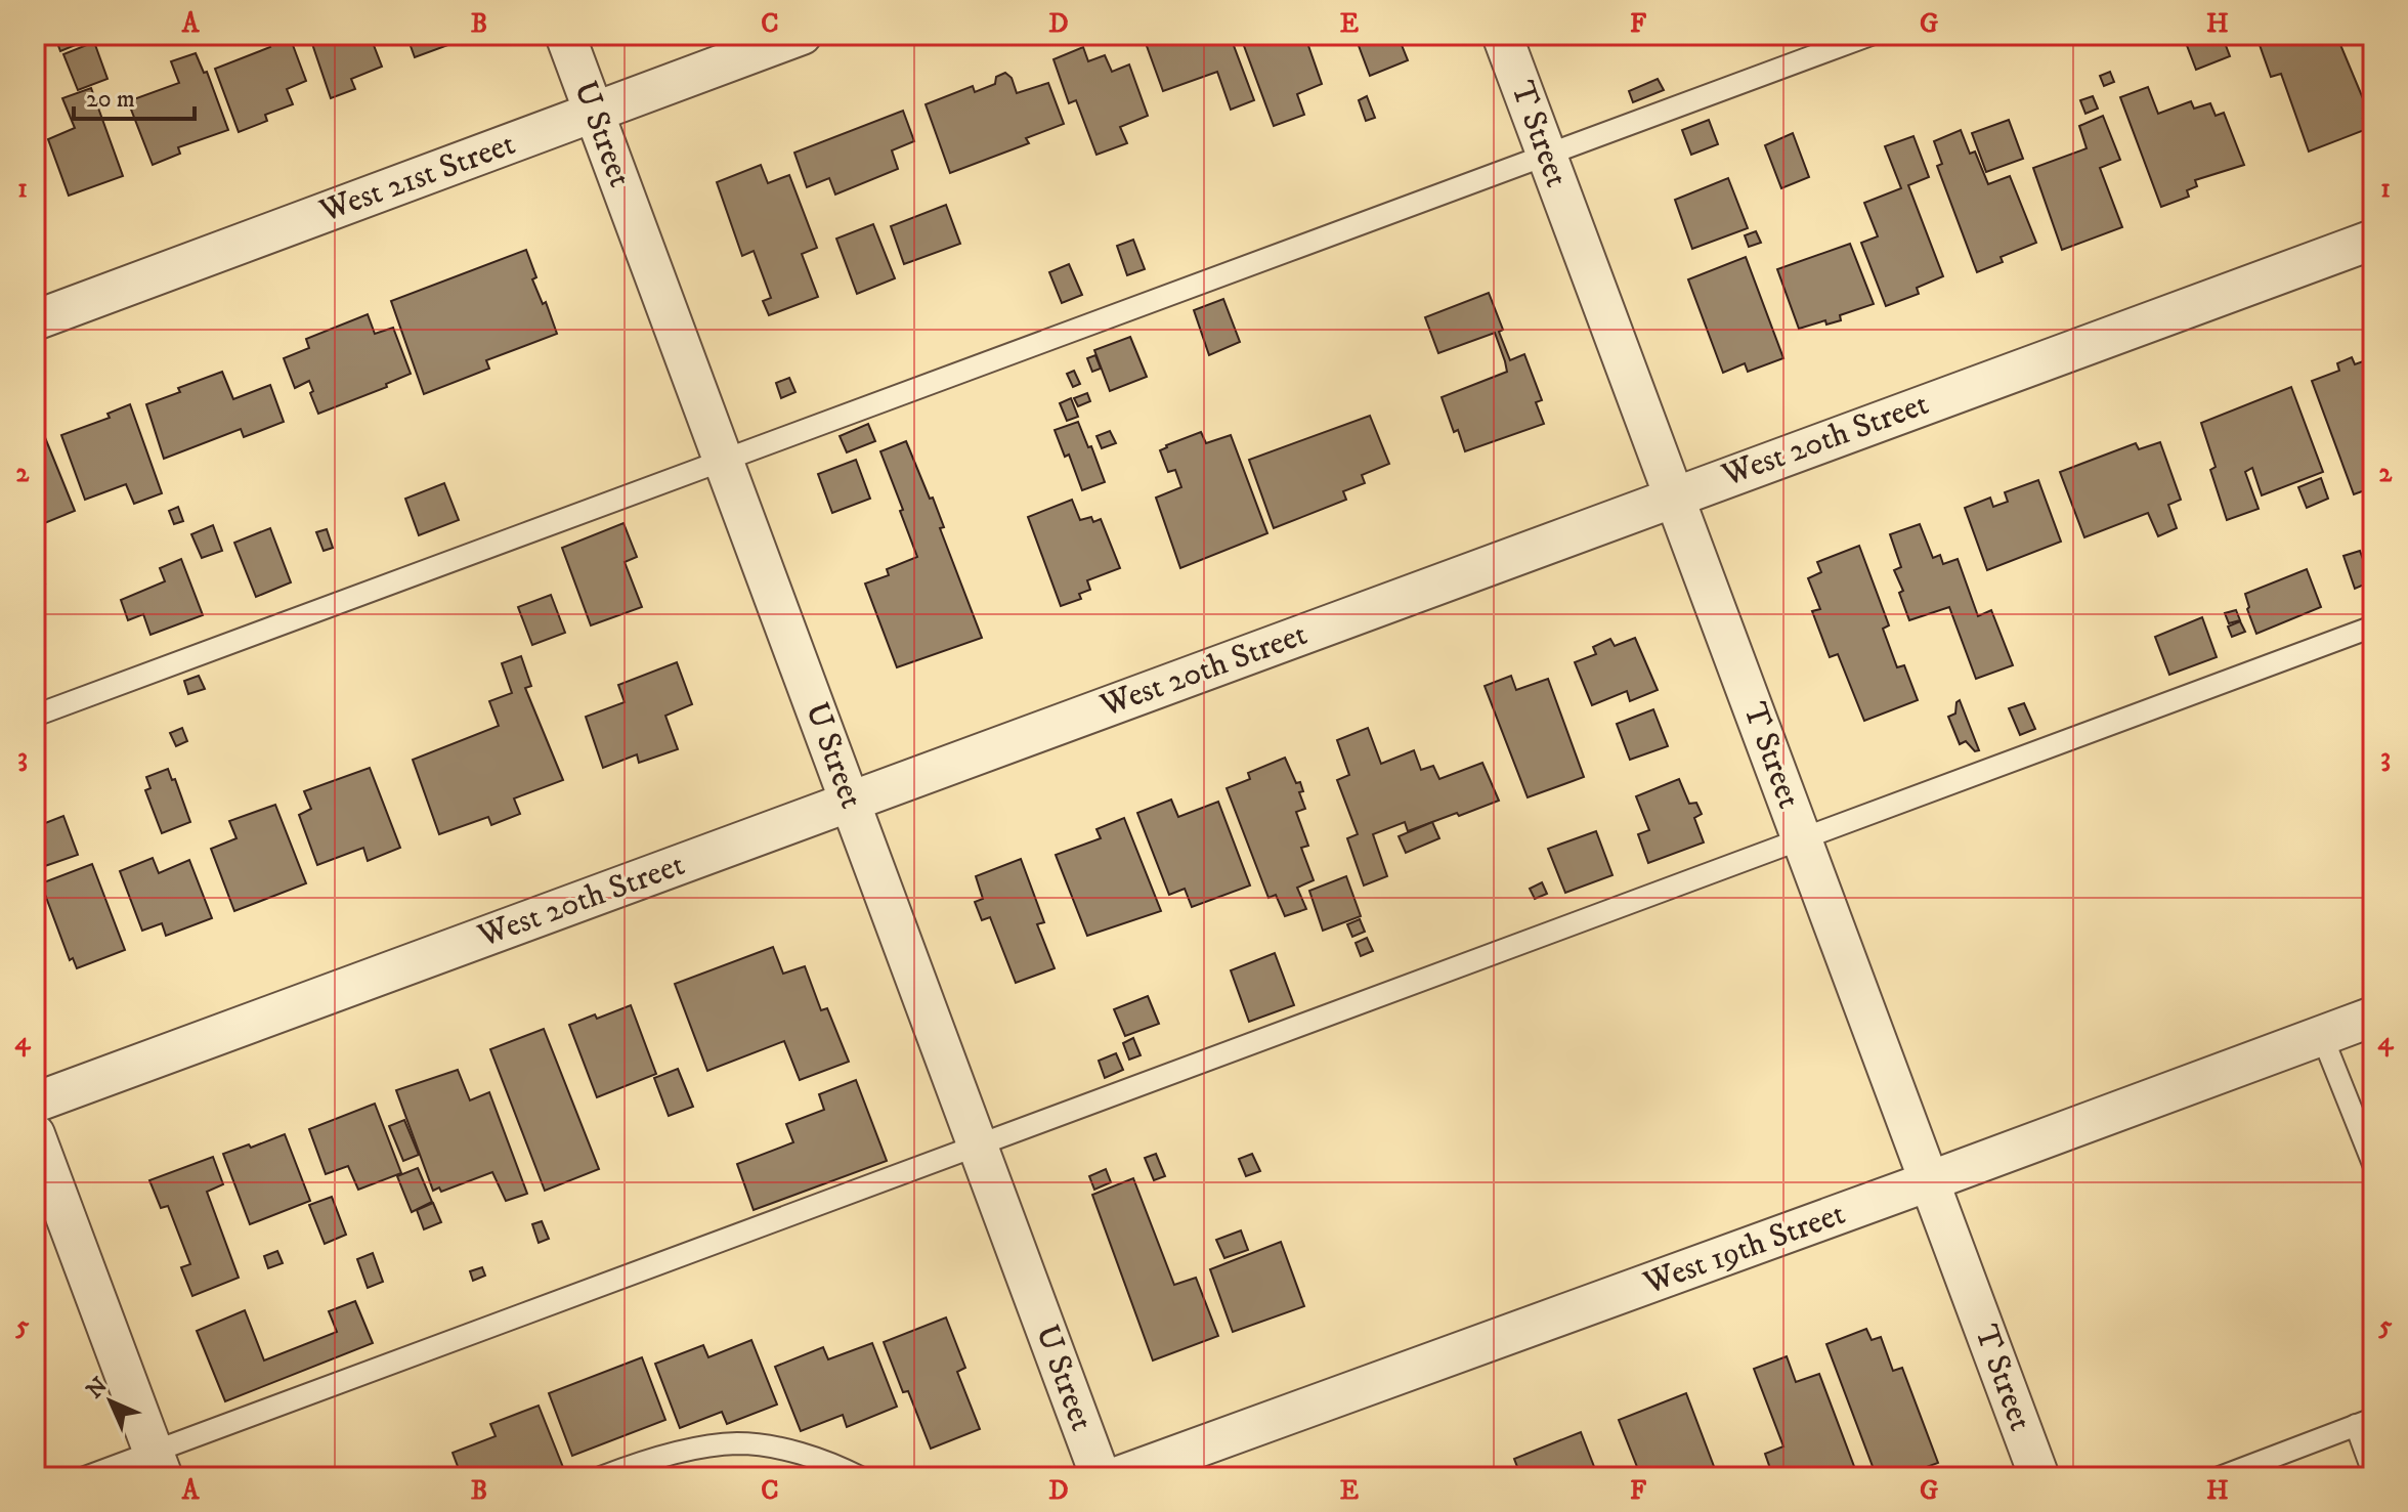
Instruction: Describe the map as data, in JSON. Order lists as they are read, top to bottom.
{
  "streets": {
    "street": [
      "U Street",
      "T Street",
      "West 21st Street",
      "West 20th Street",
      "West 19th Street"
    ]
  },
  "crossings": [
    ["U Street", "West 21st Street"],
    ["U Street", "West 20th Street"],
    ["T Street", "West 20th Street"],
    ["T Street", "West 19th Street"]
  ],
  "scale_bar": "20 m",
  "north": "top left",
  "grid": {
    "columns": [
      "A",
      "B",
      "C",
      "D",
      "E",
      "F",
      "G",
      "H"
    ],
    "rows": [
      "1",
      "2",
      "3",
      "4",
      "5"
    ]
  }
}
